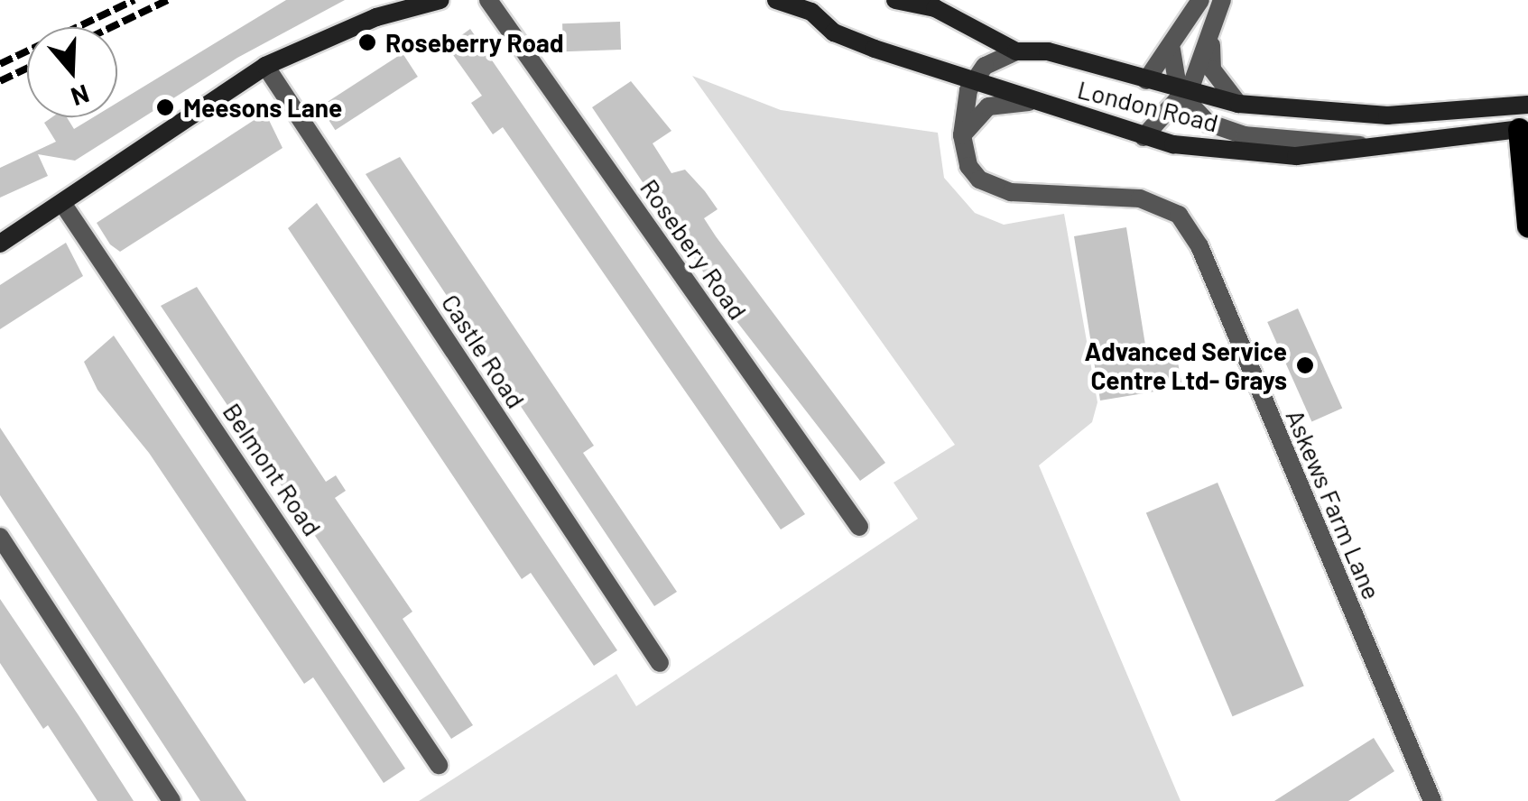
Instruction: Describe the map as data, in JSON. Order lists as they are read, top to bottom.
{
  "streets": {
    "street": [
      "London Road",
      "Rosebery Road",
      "Castle Road",
      "Belmont Road",
      "Askews Farm Lane"
    ]
  },
  "places": ["Roseberry Road", "Meesons Lane", "Advanced Service Centre Ltd- Grays"],
  "north": "bottom"
}
